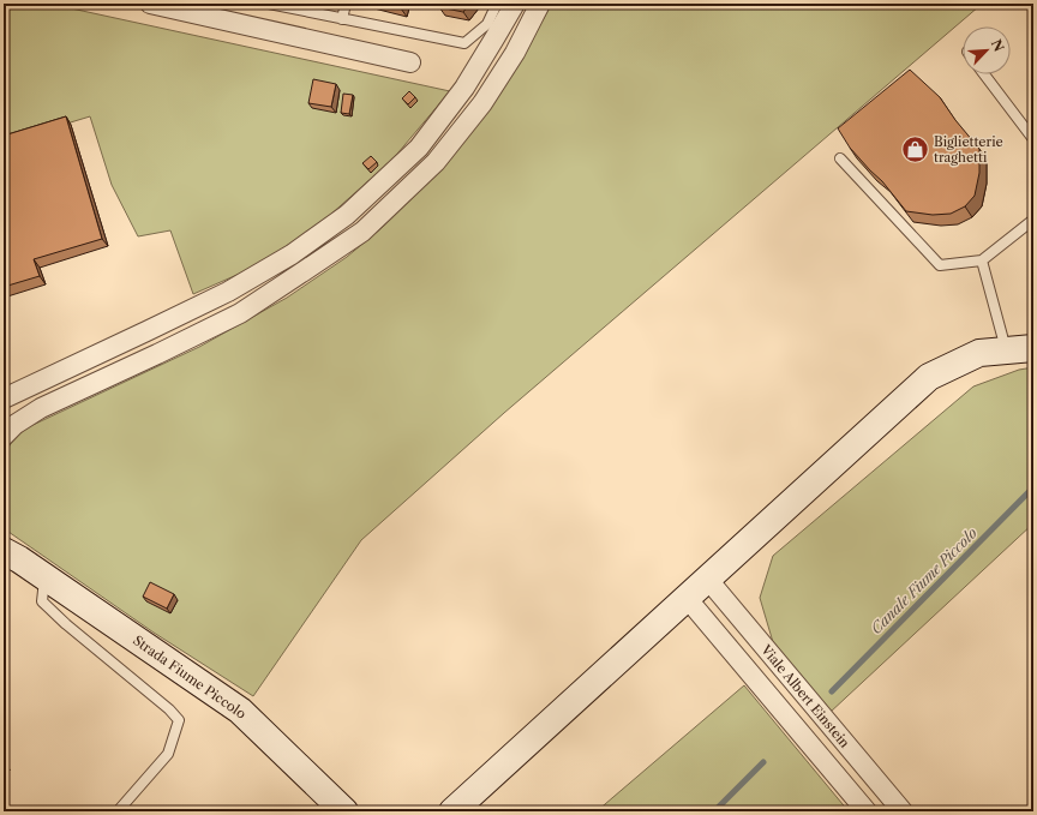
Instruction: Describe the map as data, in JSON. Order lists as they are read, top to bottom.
{
  "streets": {
    "main road": ["Strada Fiume Piccolo"],
    "street": ["Viale Albert Einstein"]
  },
  "water": ["Canale Fiume Piccolo"],
  "places": {
    "shop": ["Biglietterie traghetti"]
  },
  "north": "top right"
}
